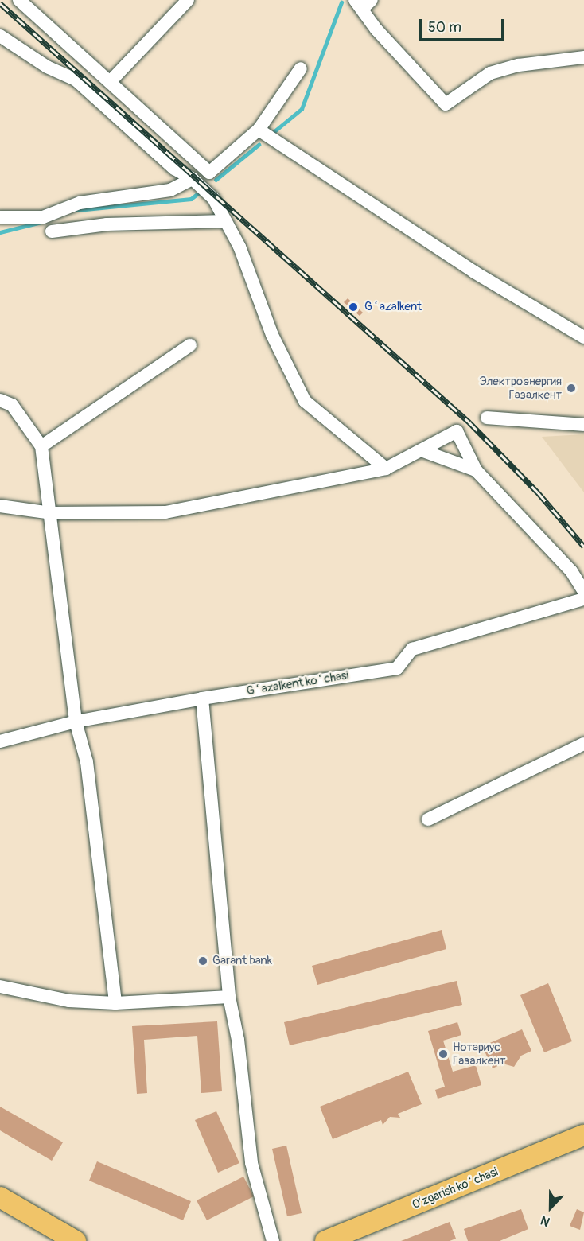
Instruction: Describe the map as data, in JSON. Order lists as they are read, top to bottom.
{
  "streets": {
    "main road": ["Oʻzgarish koʻchasi"],
    "street": ["Gʻazalkent koʻchasi"]
  },
  "places": [
    "Gʻazalkent",
    "Электроэнергия Газалкент",
    "Garant bank",
    "Нотариус Газалкент"
  ],
  "scale_bar": "50 m",
  "north": "bottom"
}
